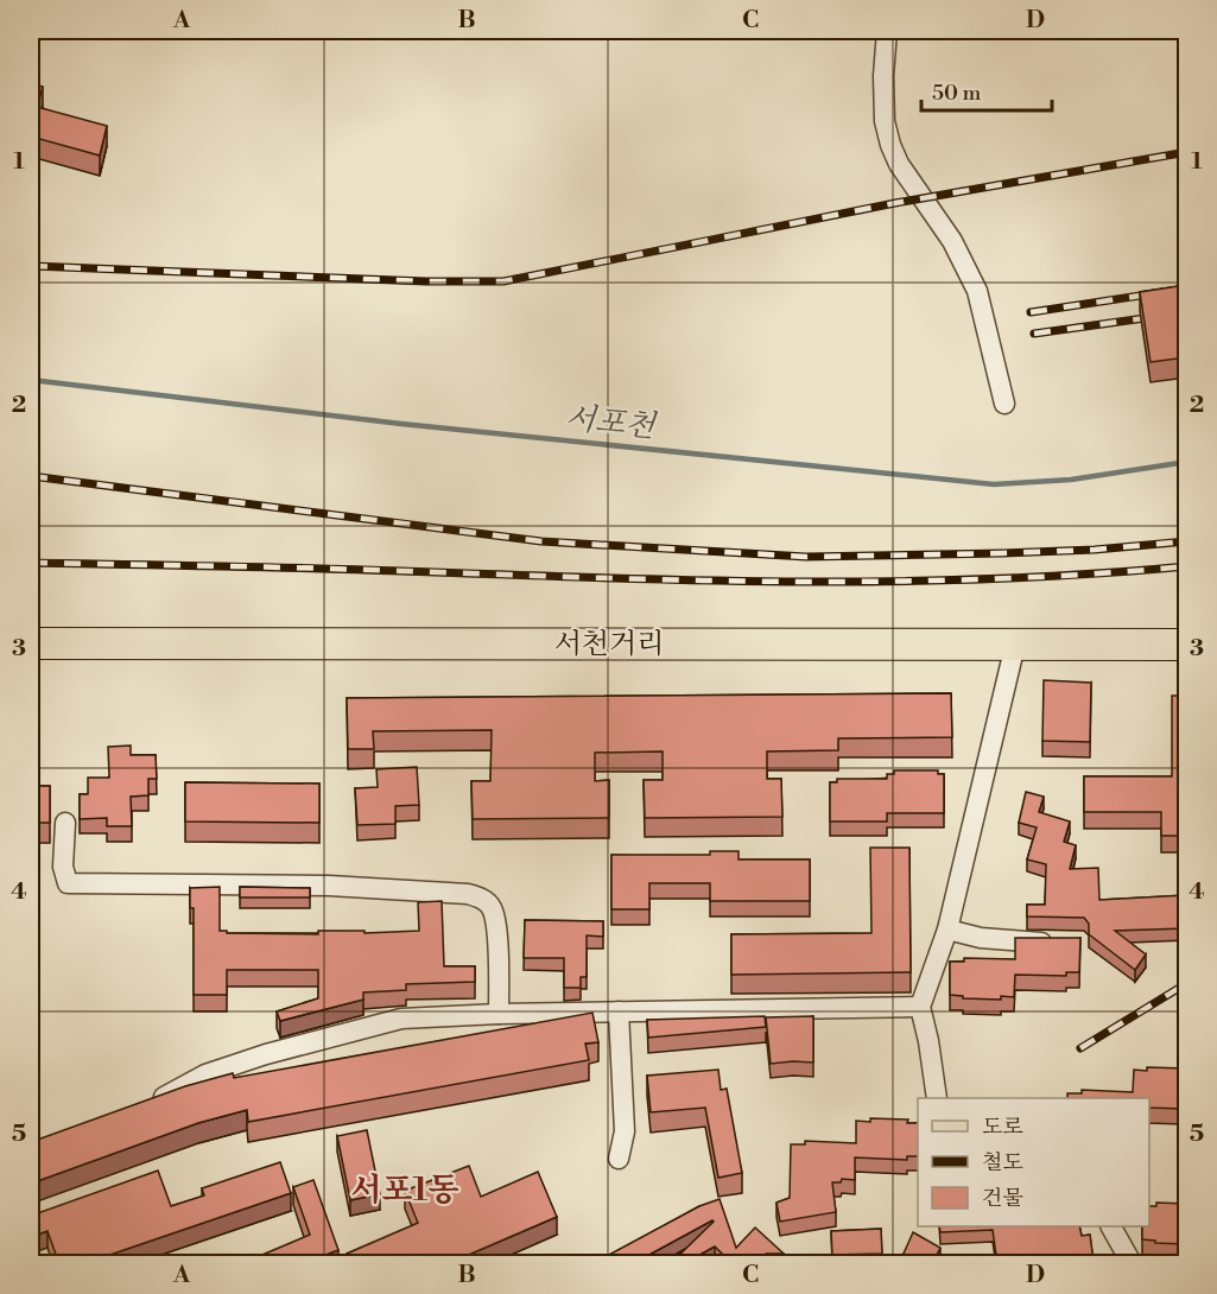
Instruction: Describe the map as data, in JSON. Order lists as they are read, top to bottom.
{
  "streets": {
    "main road": ["서천거리"]
  },
  "districts": ["서포1동"],
  "water": ["서포천"],
  "legend": ["도로", "철도", "건물"],
  "scale_bar": "50 m",
  "grid": {
    "columns": [
      "A",
      "B",
      "C",
      "D"
    ],
    "rows": [
      "1",
      "2",
      "3",
      "4",
      "5"
    ]
  }
}
